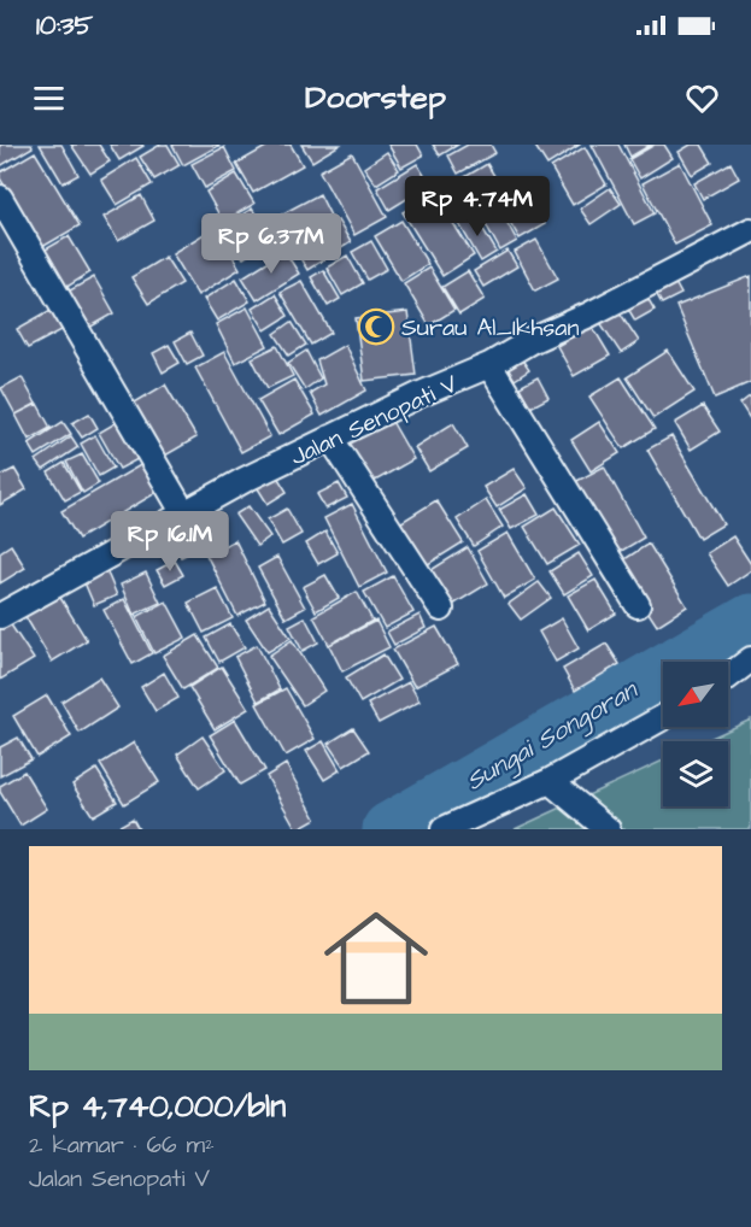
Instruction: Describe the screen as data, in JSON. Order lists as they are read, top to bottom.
{
  "streets": {
    "street": ["Jalan Senopati V"]
  },
  "water": ["Sungai Songoran"],
  "places": {
    "mosque": ["Surau Al_Ikhsan"]
  },
  "north": "bottom left",
  "page": {
    "status": "10:35",
    "header": "Doorstep",
    "price": ["Rp 4.74M", "Rp 6.37M", "Rp 16.1M"],
    "list": [
      {
        "name": "Rp 4,740,000/bln",
        "note": "2 kamar · 66 m² · Jalan Senopati V"
      }
    ]
  }
}
